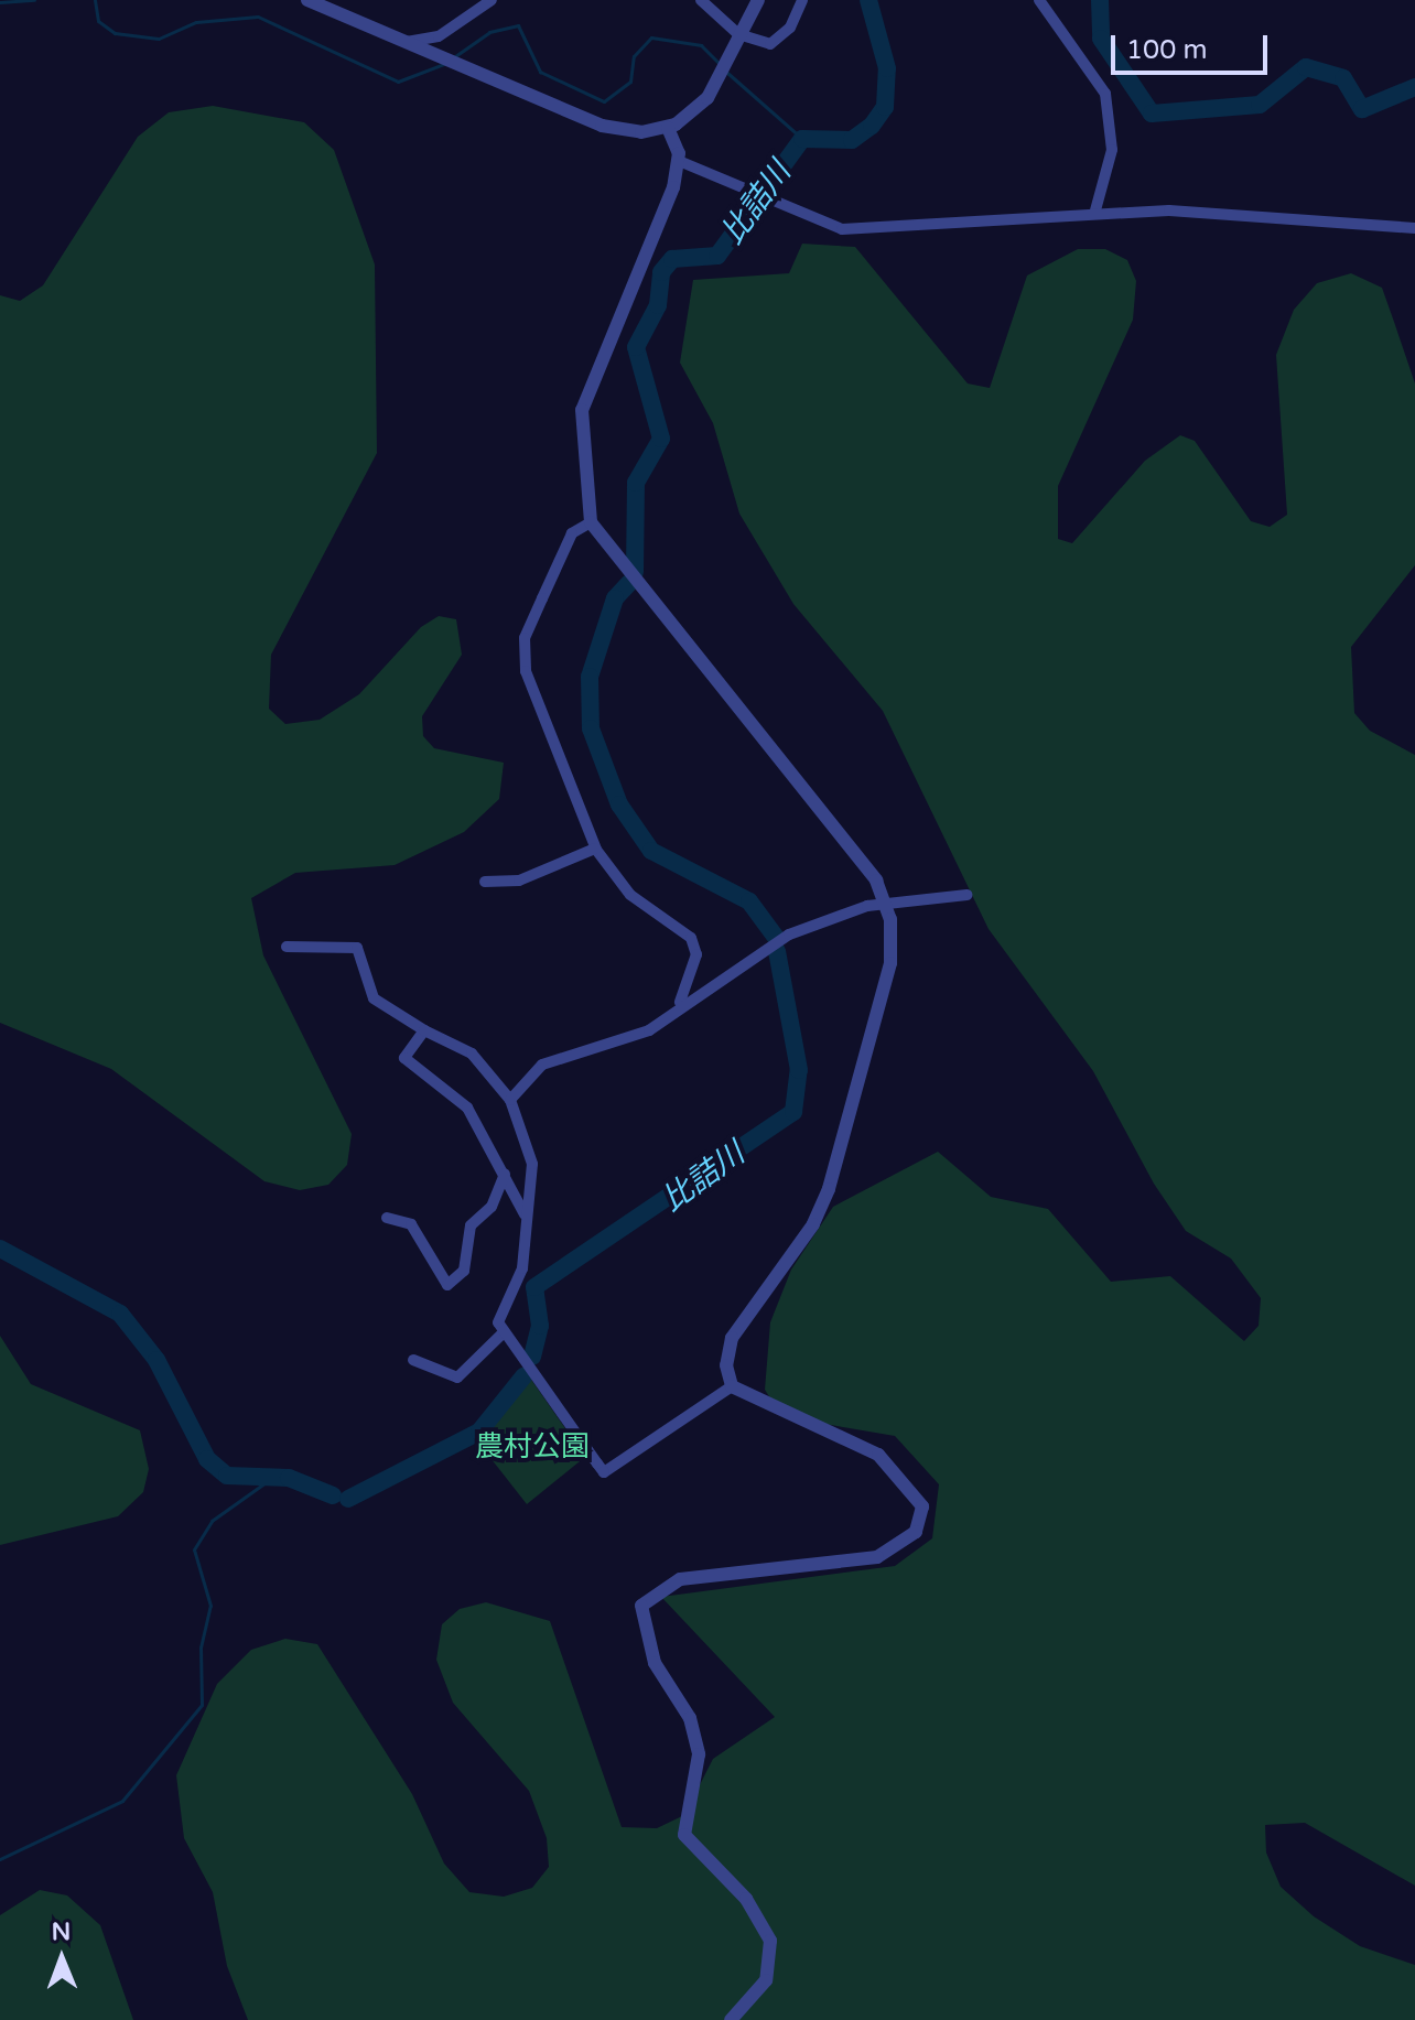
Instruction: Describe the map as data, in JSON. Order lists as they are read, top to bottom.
{
  "water": ["比詰川"],
  "parks": ["農村公園"],
  "scale_bar": "100 m",
  "north": "top"
}
